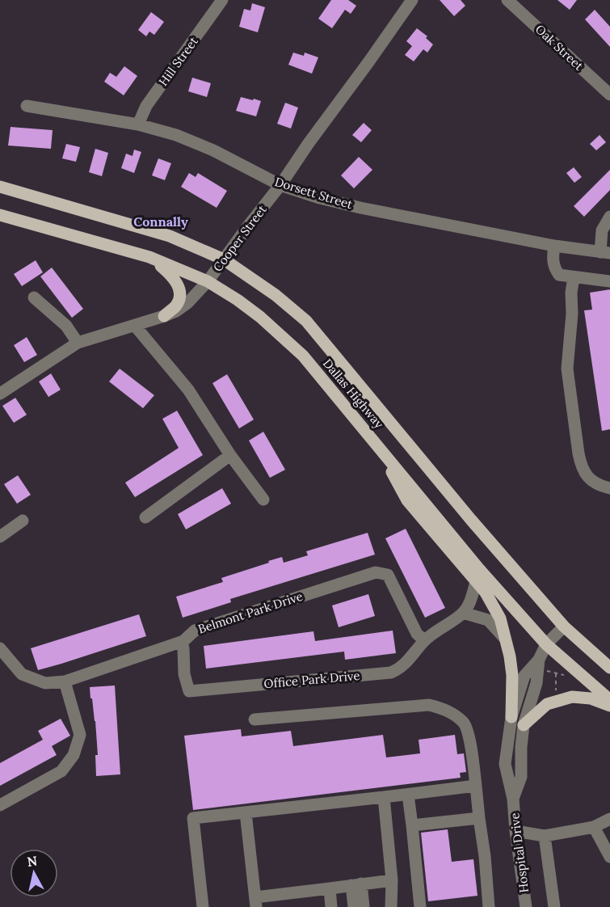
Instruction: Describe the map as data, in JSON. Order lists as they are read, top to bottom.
{
  "streets": {
    "main road": ["Dallas Highway"],
    "street": [
      "Oak Street",
      "Hill Street",
      "Dorsett Street",
      "Cooper Street",
      "Belmont Park Drive",
      "Office Park Drive",
      "Hospital Drive"
    ]
  },
  "crossings": [
    ["Hill Street", "Dorsett Street"],
    ["Dorsett Street", "Cooper Street"],
    ["Cooper Street", "Dallas Highway"],
    ["Dallas Highway", "Hospital Drive"],
    ["Belmont Park Drive", "Office Park Drive"]
  ],
  "districts": ["Connally"],
  "north": "top"
}
